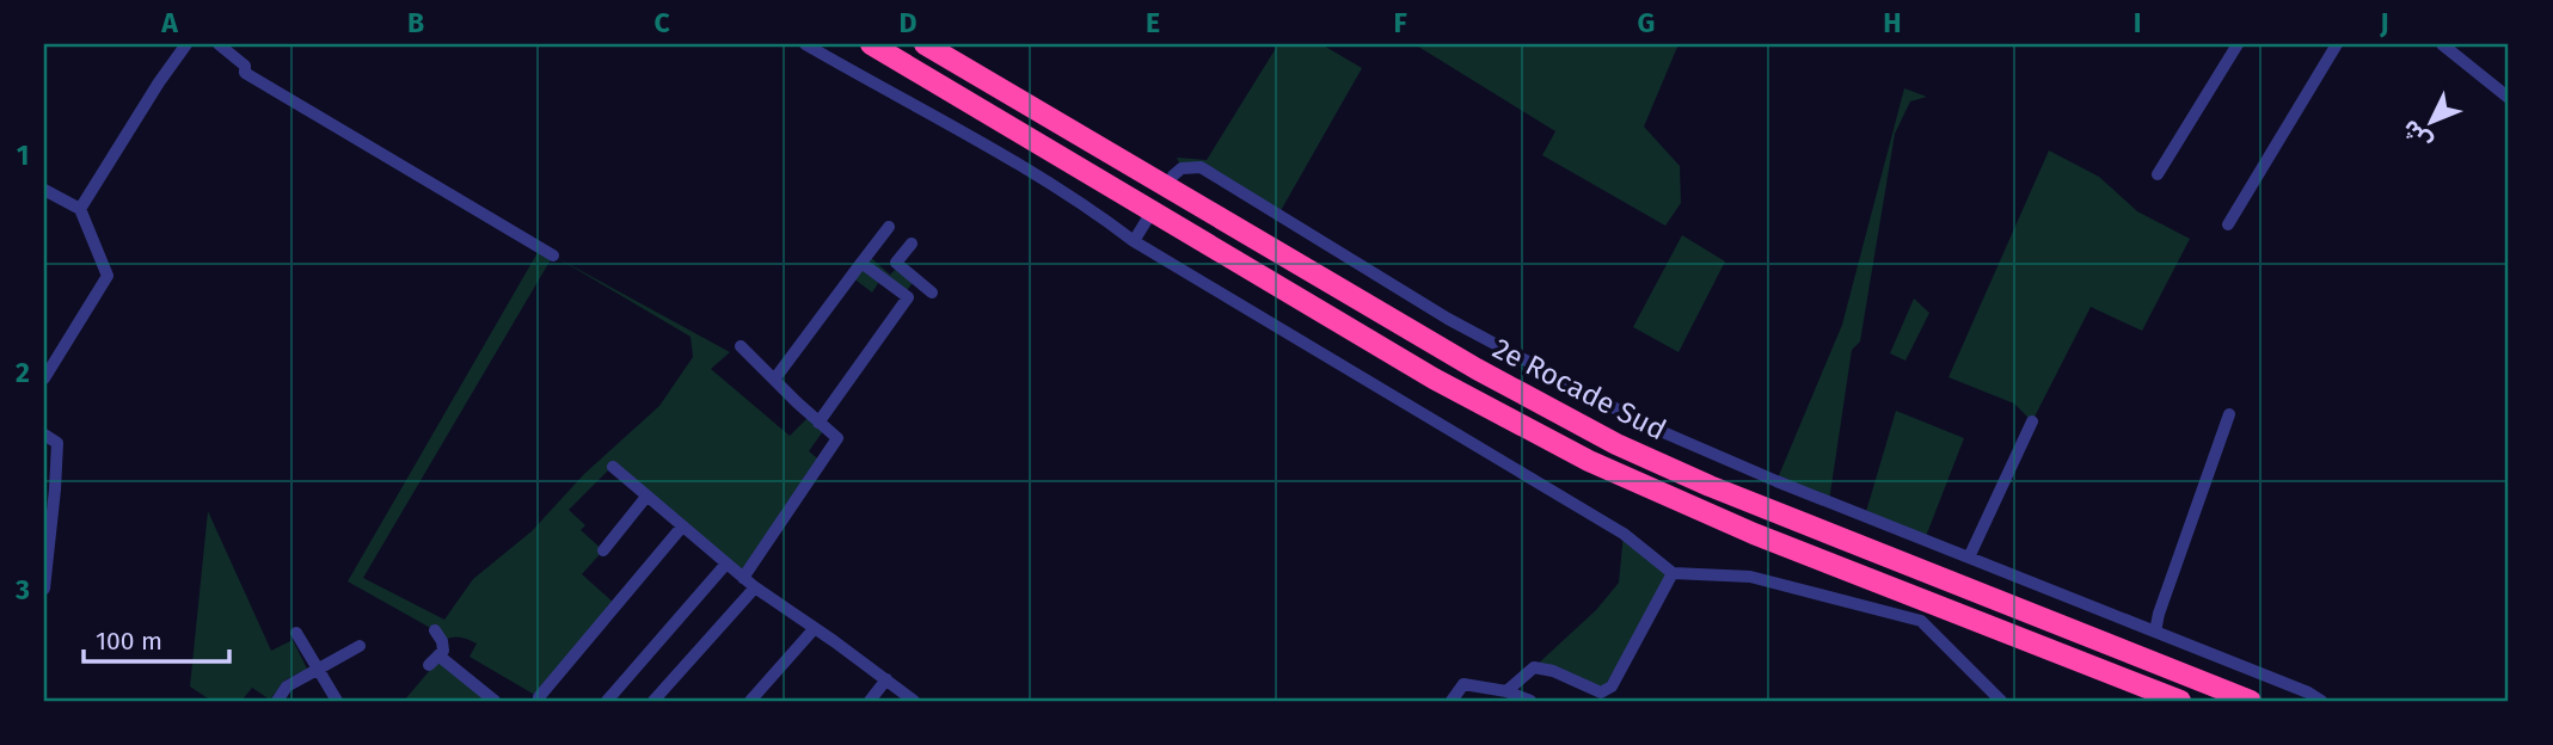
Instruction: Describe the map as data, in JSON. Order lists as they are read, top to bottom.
{
  "streets": {
    "highway": ["2e Rocade Sud"]
  },
  "scale_bar": "100 m",
  "north": "bottom left",
  "grid": {
    "columns": [
      "A",
      "B",
      "C",
      "D",
      "E",
      "F",
      "G",
      "H",
      "I",
      "J"
    ],
    "rows": ["1", "2", "3"]
  }
}
